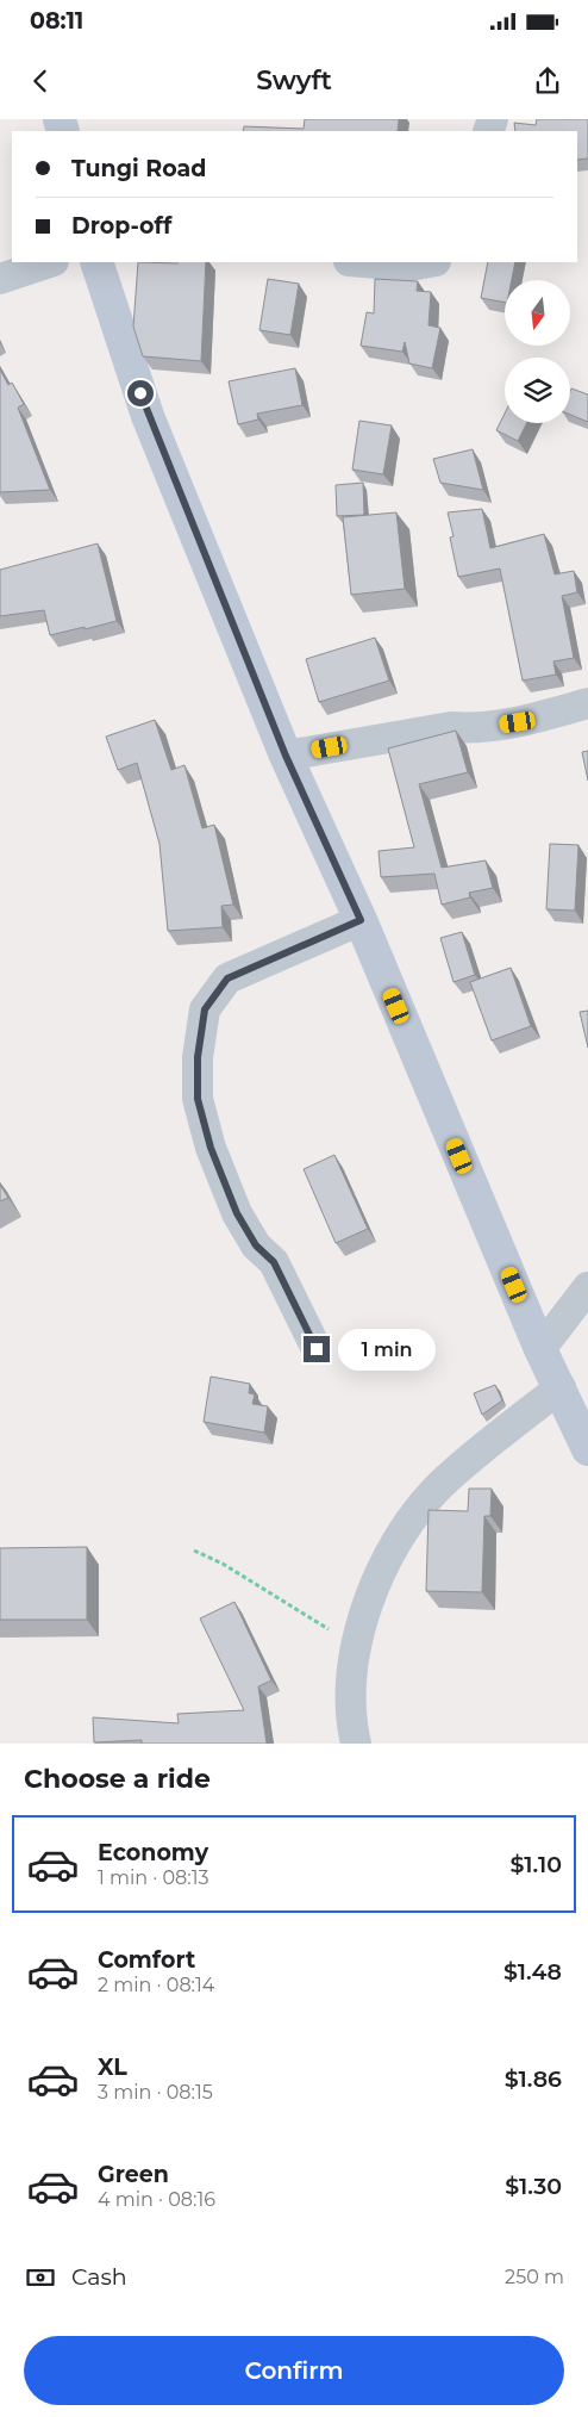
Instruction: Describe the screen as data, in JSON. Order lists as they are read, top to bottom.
{
  "north": "bottom",
  "page": {
    "status": "08:11",
    "header": "Swyft",
    "banner": ["Tungi Road", "Drop-off"],
    "bubble": "1 min",
    "heading": "Choose a ride",
    "list": [
      {
        "name": "Economy",
        "note": "1 min · 08:13",
        "value": "$1.10"
      },
      {
        "name": "Comfort",
        "note": "2 min · 08:14",
        "value": "$1.48"
      },
      {
        "name": "XL",
        "note": "3 min · 08:15",
        "value": "$1.86"
      },
      {
        "name": "Green",
        "note": "4 min · 08:16",
        "value": "$1.30"
      }
    ],
    "pay": ["Cash", "250 m"],
    "buttons": "Confirm"
  }
}
